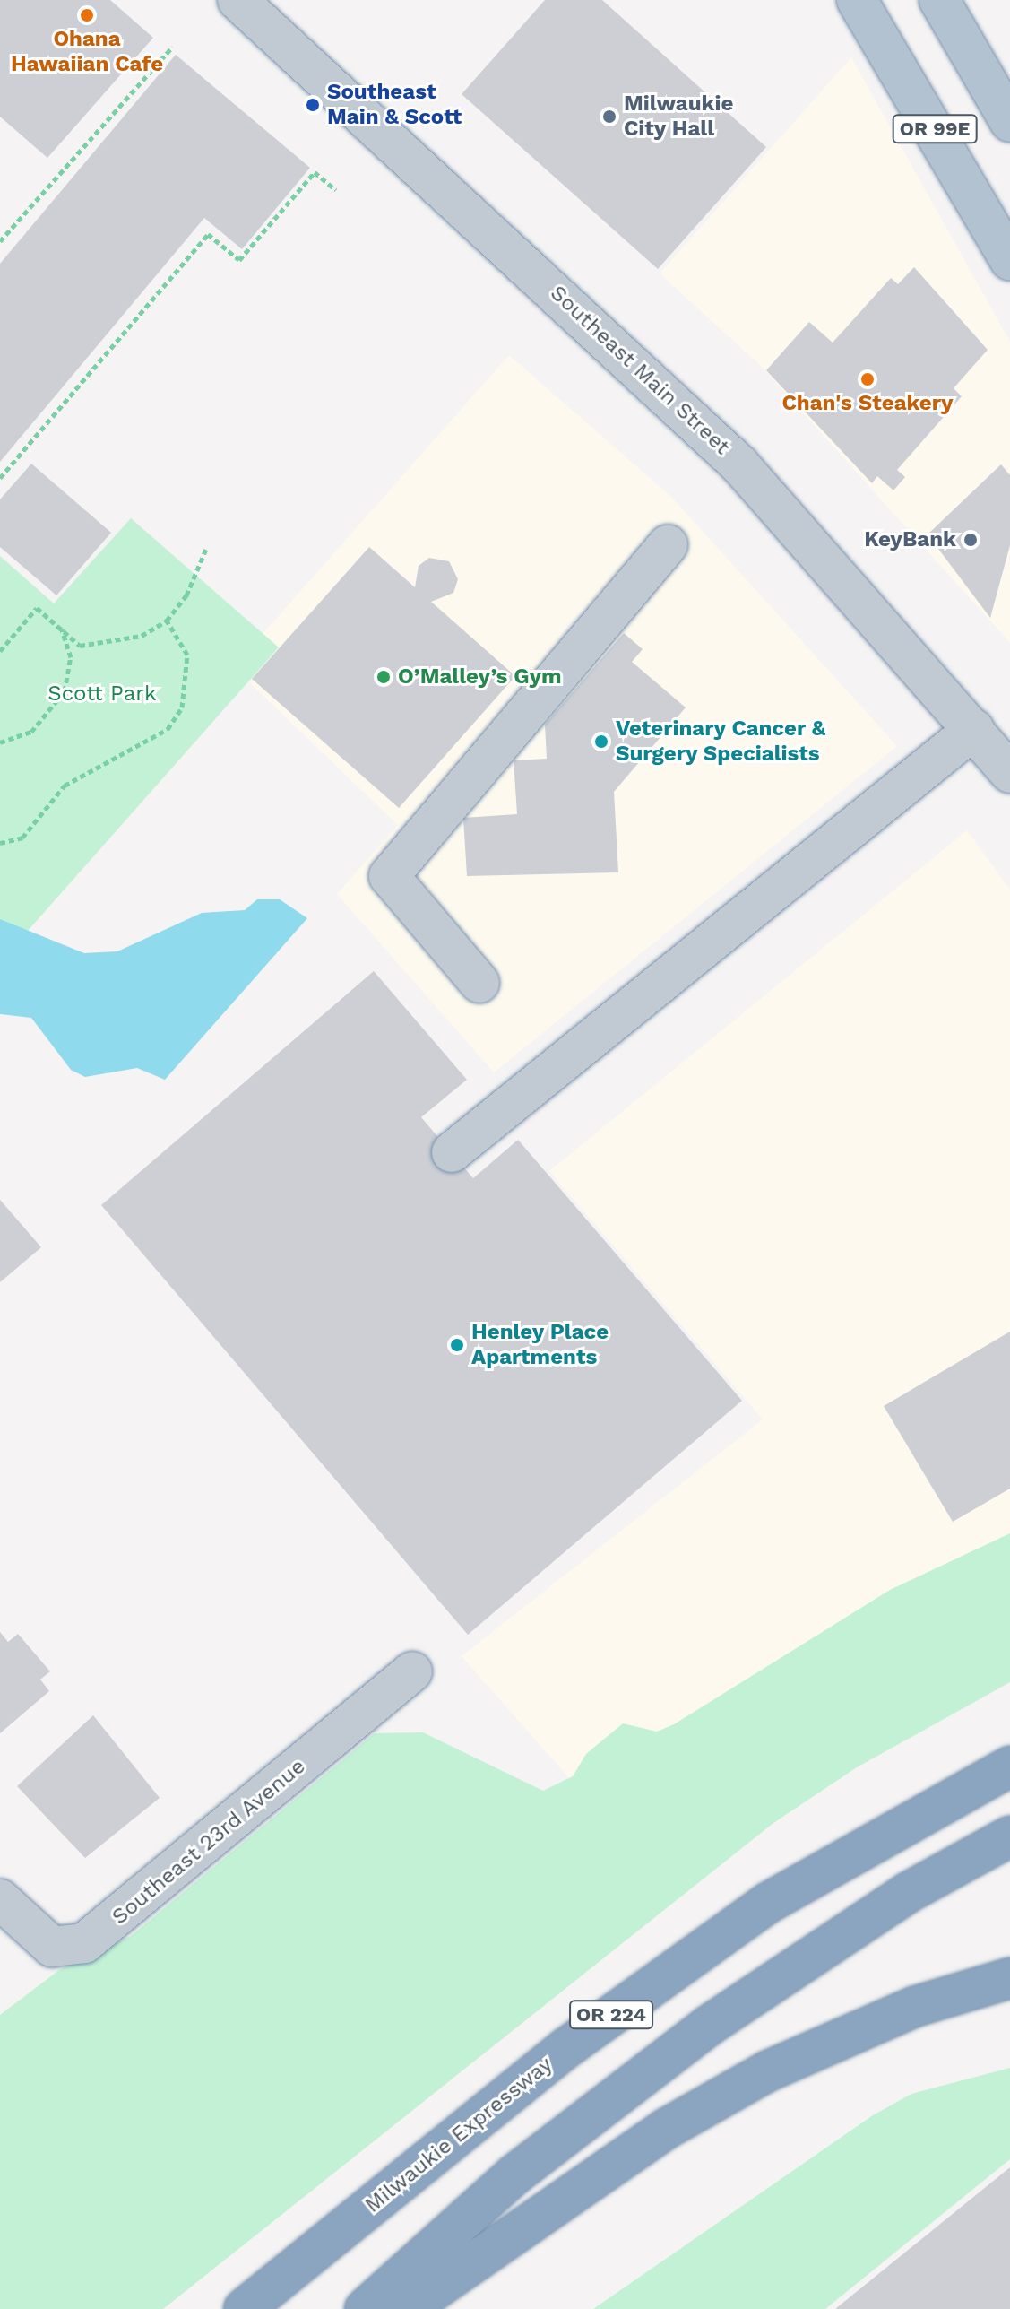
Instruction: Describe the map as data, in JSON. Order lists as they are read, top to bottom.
{
  "streets": {
    "highway": ["OR 224", "Milwaukie Expressway"],
    "main road": ["OR 99E"],
    "street": ["Southeast Main Street", "Southeast 23rd Avenue"]
  },
  "parks": ["Scott Park"],
  "places": [
    "Ohana Hawaiian Cafe",
    "Southeast Main & Scott",
    "Milwaukie City Hall",
    "Chan's Steakery",
    "KeyBank",
    "O’Malley’s Gym",
    "Veterinary Cancer & Surgery Specialists",
    "Henley Place Apartments"
  ]
}
